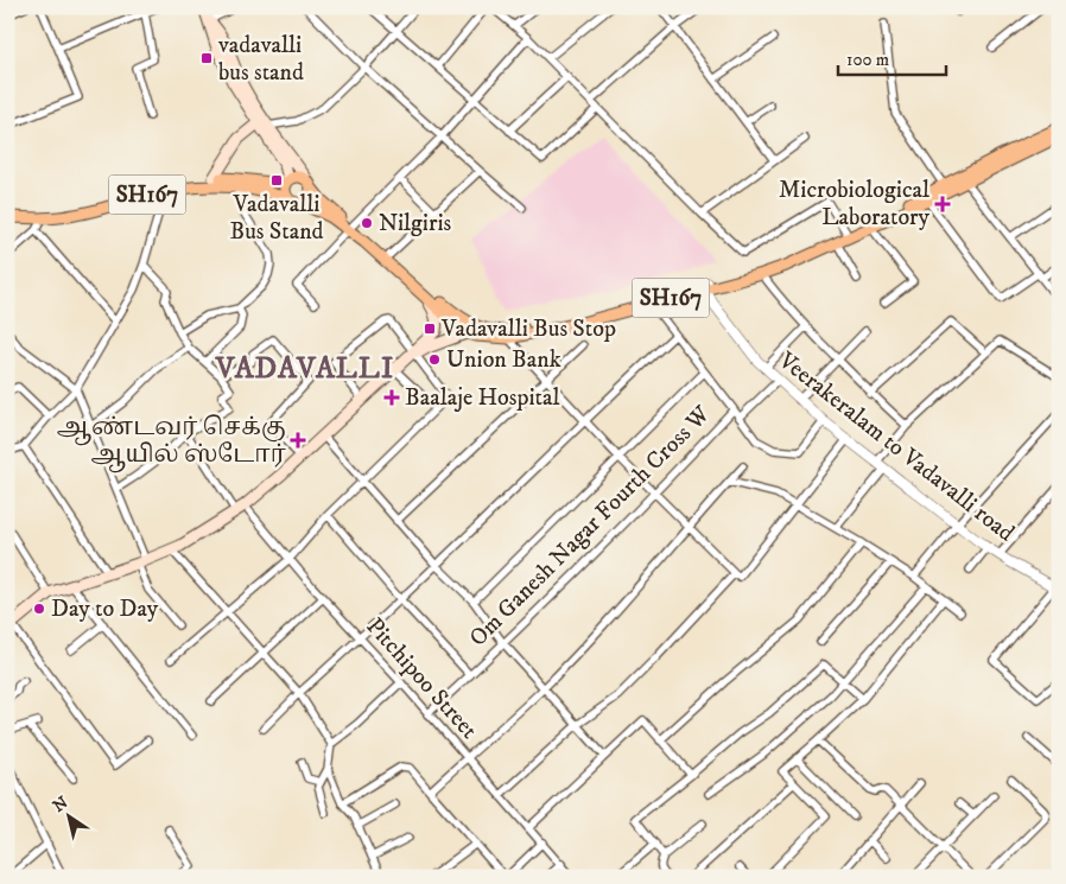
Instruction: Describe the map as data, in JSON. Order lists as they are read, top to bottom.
{
  "streets": {
    "main road": ["SH167"],
    "street": ["Veerakeralam to Vadavalli road", "Om Ganesh Nagar Fourth Cross W", "Pitchipoo Street"]
  },
  "crossings": [
    ["SH167", "Veerakeralam to Vadavalli road"],
    ["SH167", "Om Ganesh Nagar Fourth Cross W"],
    ["Om Ganesh Nagar Fourth Cross W", "Pitchipoo Street"]
  ],
  "districts": ["VADAVALLI"],
  "places": {
    "transit": ["vadavalli bus stand", "Vadavalli Bus Stand", "Vadavalli Bus Stop"],
    "health": ["Microbiological Laboratory", "Baalaje Hospital", "ஆண்டவர் செக்கு ஆயில் ஸ்டோர்"],
    "other": ["Nilgiris", "Union Bank", "Day to Day"]
  },
  "scale_bar": "100 m",
  "north": "top left"
}
